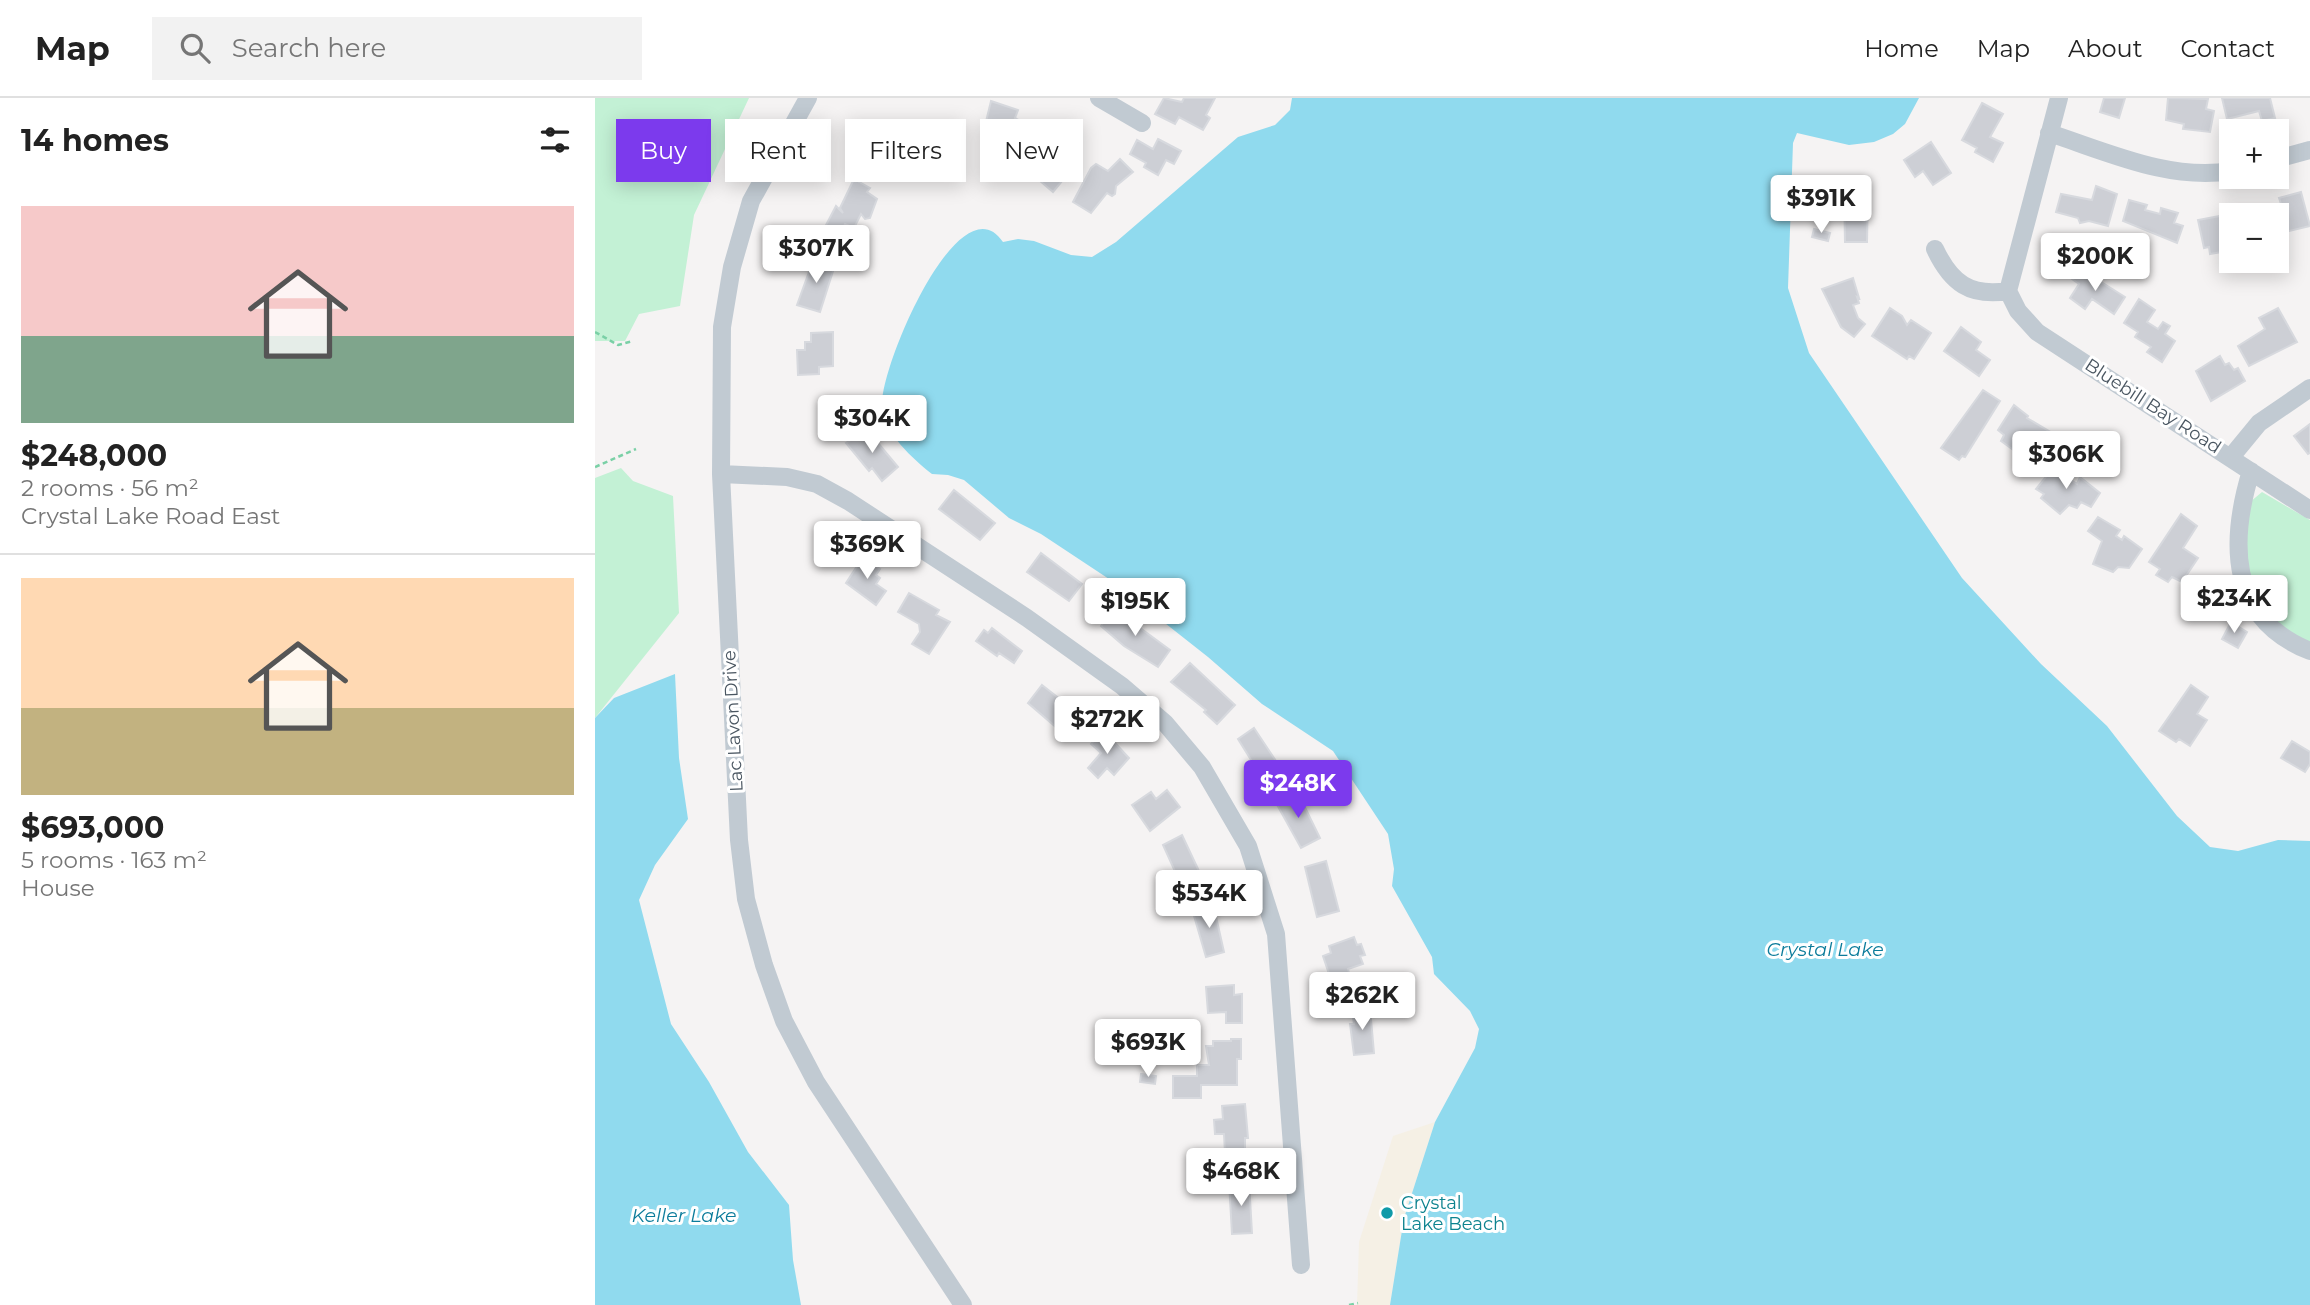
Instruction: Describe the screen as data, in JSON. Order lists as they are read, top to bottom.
{
  "streets": {
    "street": ["Bluebill Bay Road", "Lac Lavon Drive"]
  },
  "water": ["Crystal Lake", "Keller Lake"],
  "places": ["Crystal Lake Beach"],
  "page": {
    "header": "Map",
    "search": "Search here",
    "nav": [
      "Home",
      "Map",
      "About",
      "Contact"
    ],
    "heading": "14 homes",
    "map_buttons": ["+", "−"],
    "chip": [
      "Buy",
      "Rent",
      "Filters",
      "New"
    ],
    "price": [
      "$391K",
      "$307K",
      "$200K",
      "$304K",
      "$306K",
      "$369K",
      "$234K",
      "$195K",
      "$272K",
      "$248K",
      "$534K",
      "$262K",
      "$693K",
      "$468K"
    ],
    "list": [
      {
        "name": "$248,000",
        "note": "2 rooms · 56 m² · Crystal Lake Road East"
      },
      {
        "name": "$693,000",
        "note": "5 rooms · 163 m² · House"
      }
    ]
  }
}
